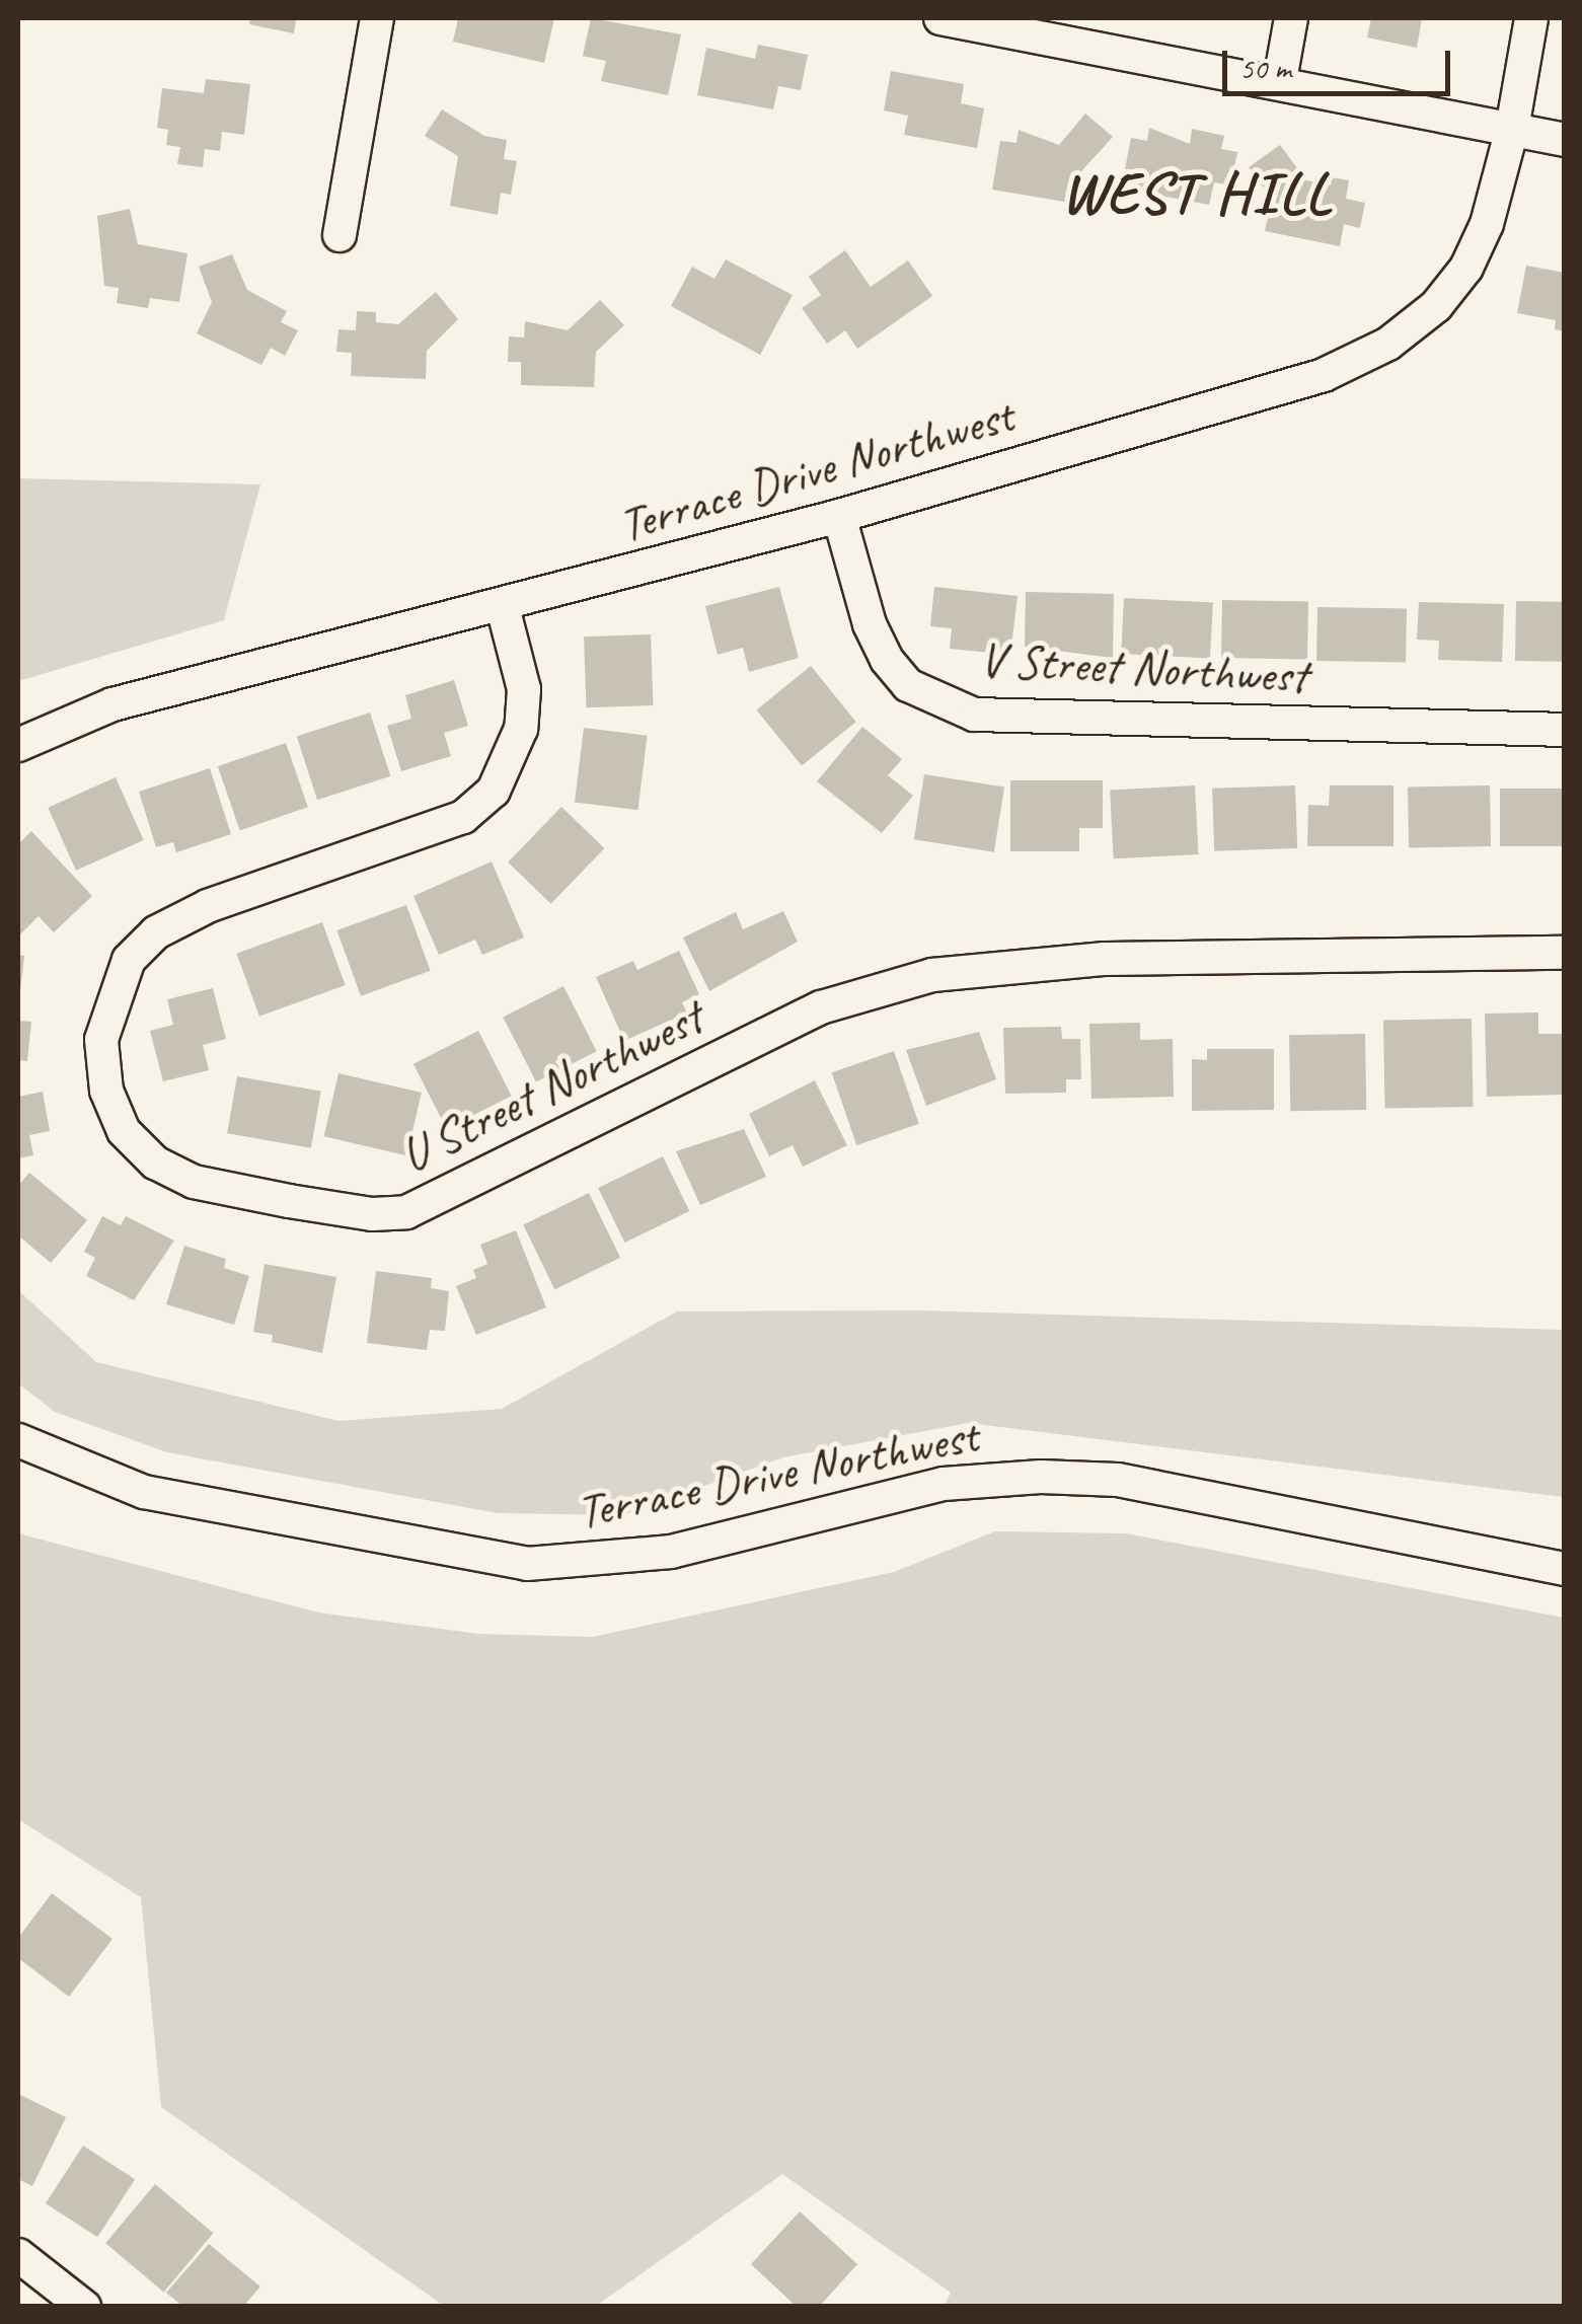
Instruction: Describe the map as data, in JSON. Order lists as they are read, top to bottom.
{
  "streets": {
    "street": ["Terrace Drive Northwest", "V Street Northwest", "U Street Northwest"]
  },
  "crossings": [
    ["Terrace Drive Northwest", "V Street Northwest"],
    ["Terrace Drive Northwest", "U Street Northwest"]
  ],
  "districts": ["WEST HILL"],
  "scale_bar": "50 m"
}
